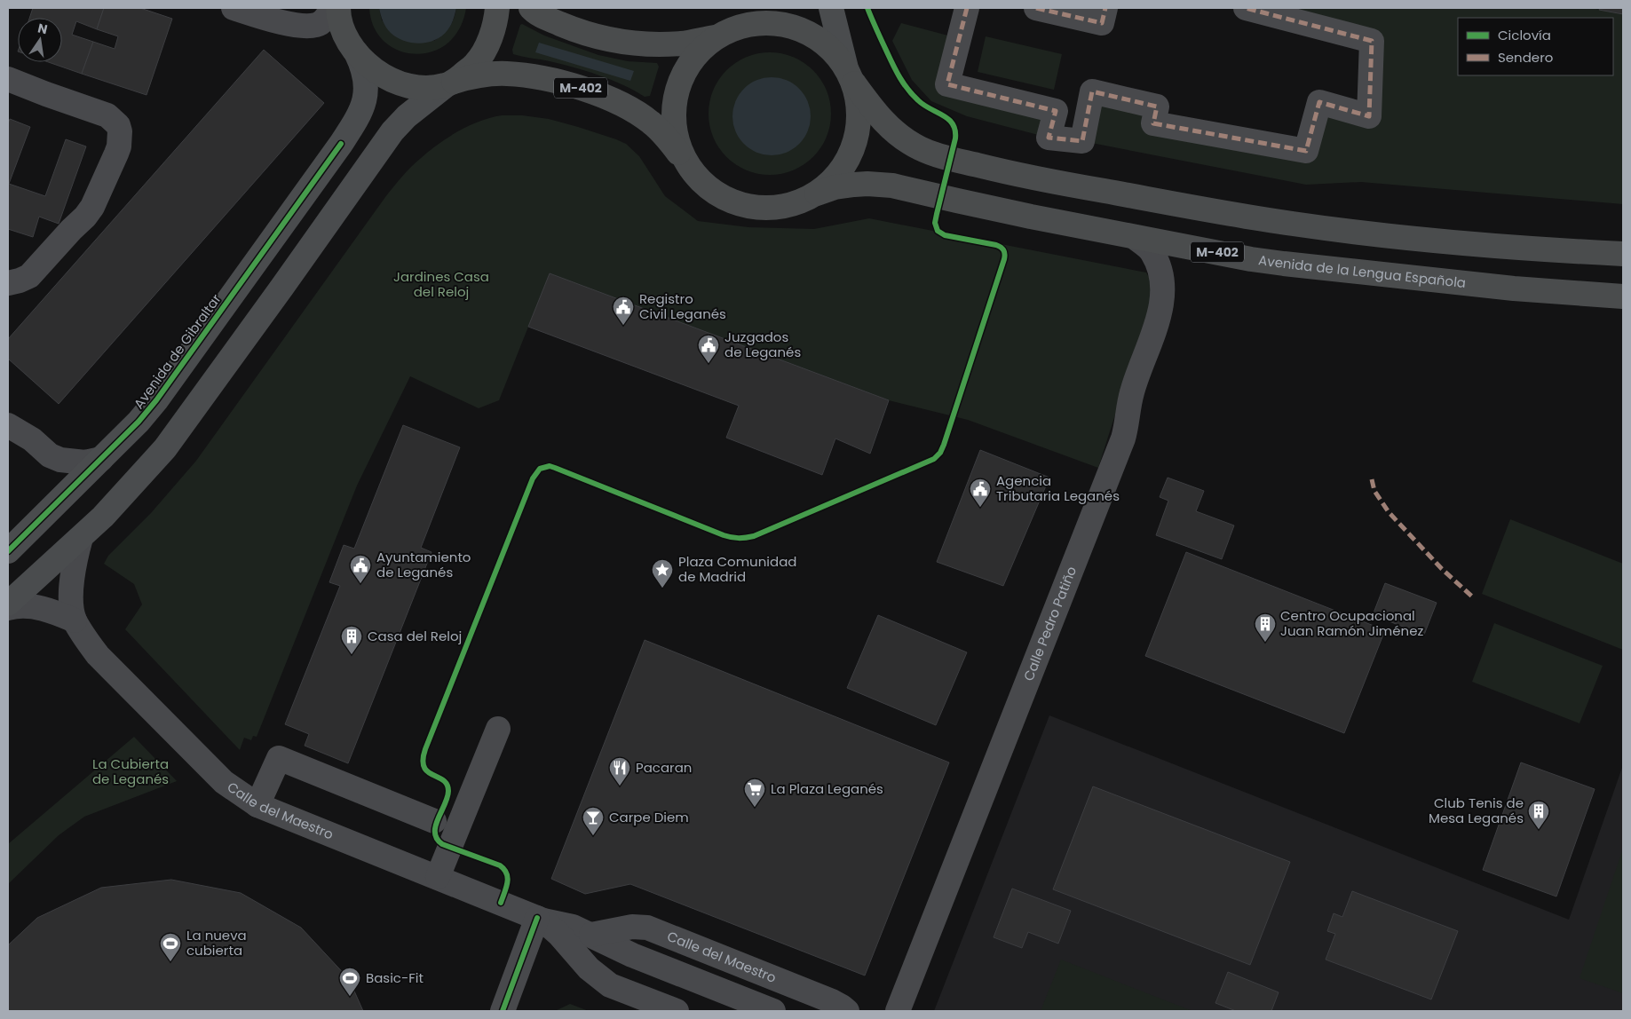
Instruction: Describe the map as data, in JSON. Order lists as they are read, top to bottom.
{
  "streets": {
    "highway": ["M-402", "Avenida de la Lengua Española"],
    "main road": ["Avenida de Gibraltar"],
    "street": ["Calle Pedro Patiño", "Calle del Maestro"]
  },
  "crossings": [
    ["M-402", "Avenida de la Lengua Española"],
    ["Avenida de la Lengua Española", "Calle Pedro Patiño"]
  ],
  "parks": ["Jardines Casa del Reloj", "La Cubierta de Leganés"],
  "places": {
    "public building": [
      "Registro Civil Leganés",
      "Juzgados de Leganés",
      "Agencia Tributaria Leganés",
      "Ayuntamiento de Leganés"
    ],
    "place": ["Plaza Comunidad de Madrid"],
    "building": ["Centro Ocupacional Juan Ramón Jiménez", "Casa del Reloj", "Club Tenis de Mesa Leganés"],
    "restaurant": ["Pacaran"],
    "supermarket": ["La Plaza Leganés"],
    "bar": ["Carpe Diem"],
    "sports": ["La nueva cubierta", "Basic-Fit"]
  },
  "legend": ["Ciclovía", "Sendero"],
  "north": "top"
}
